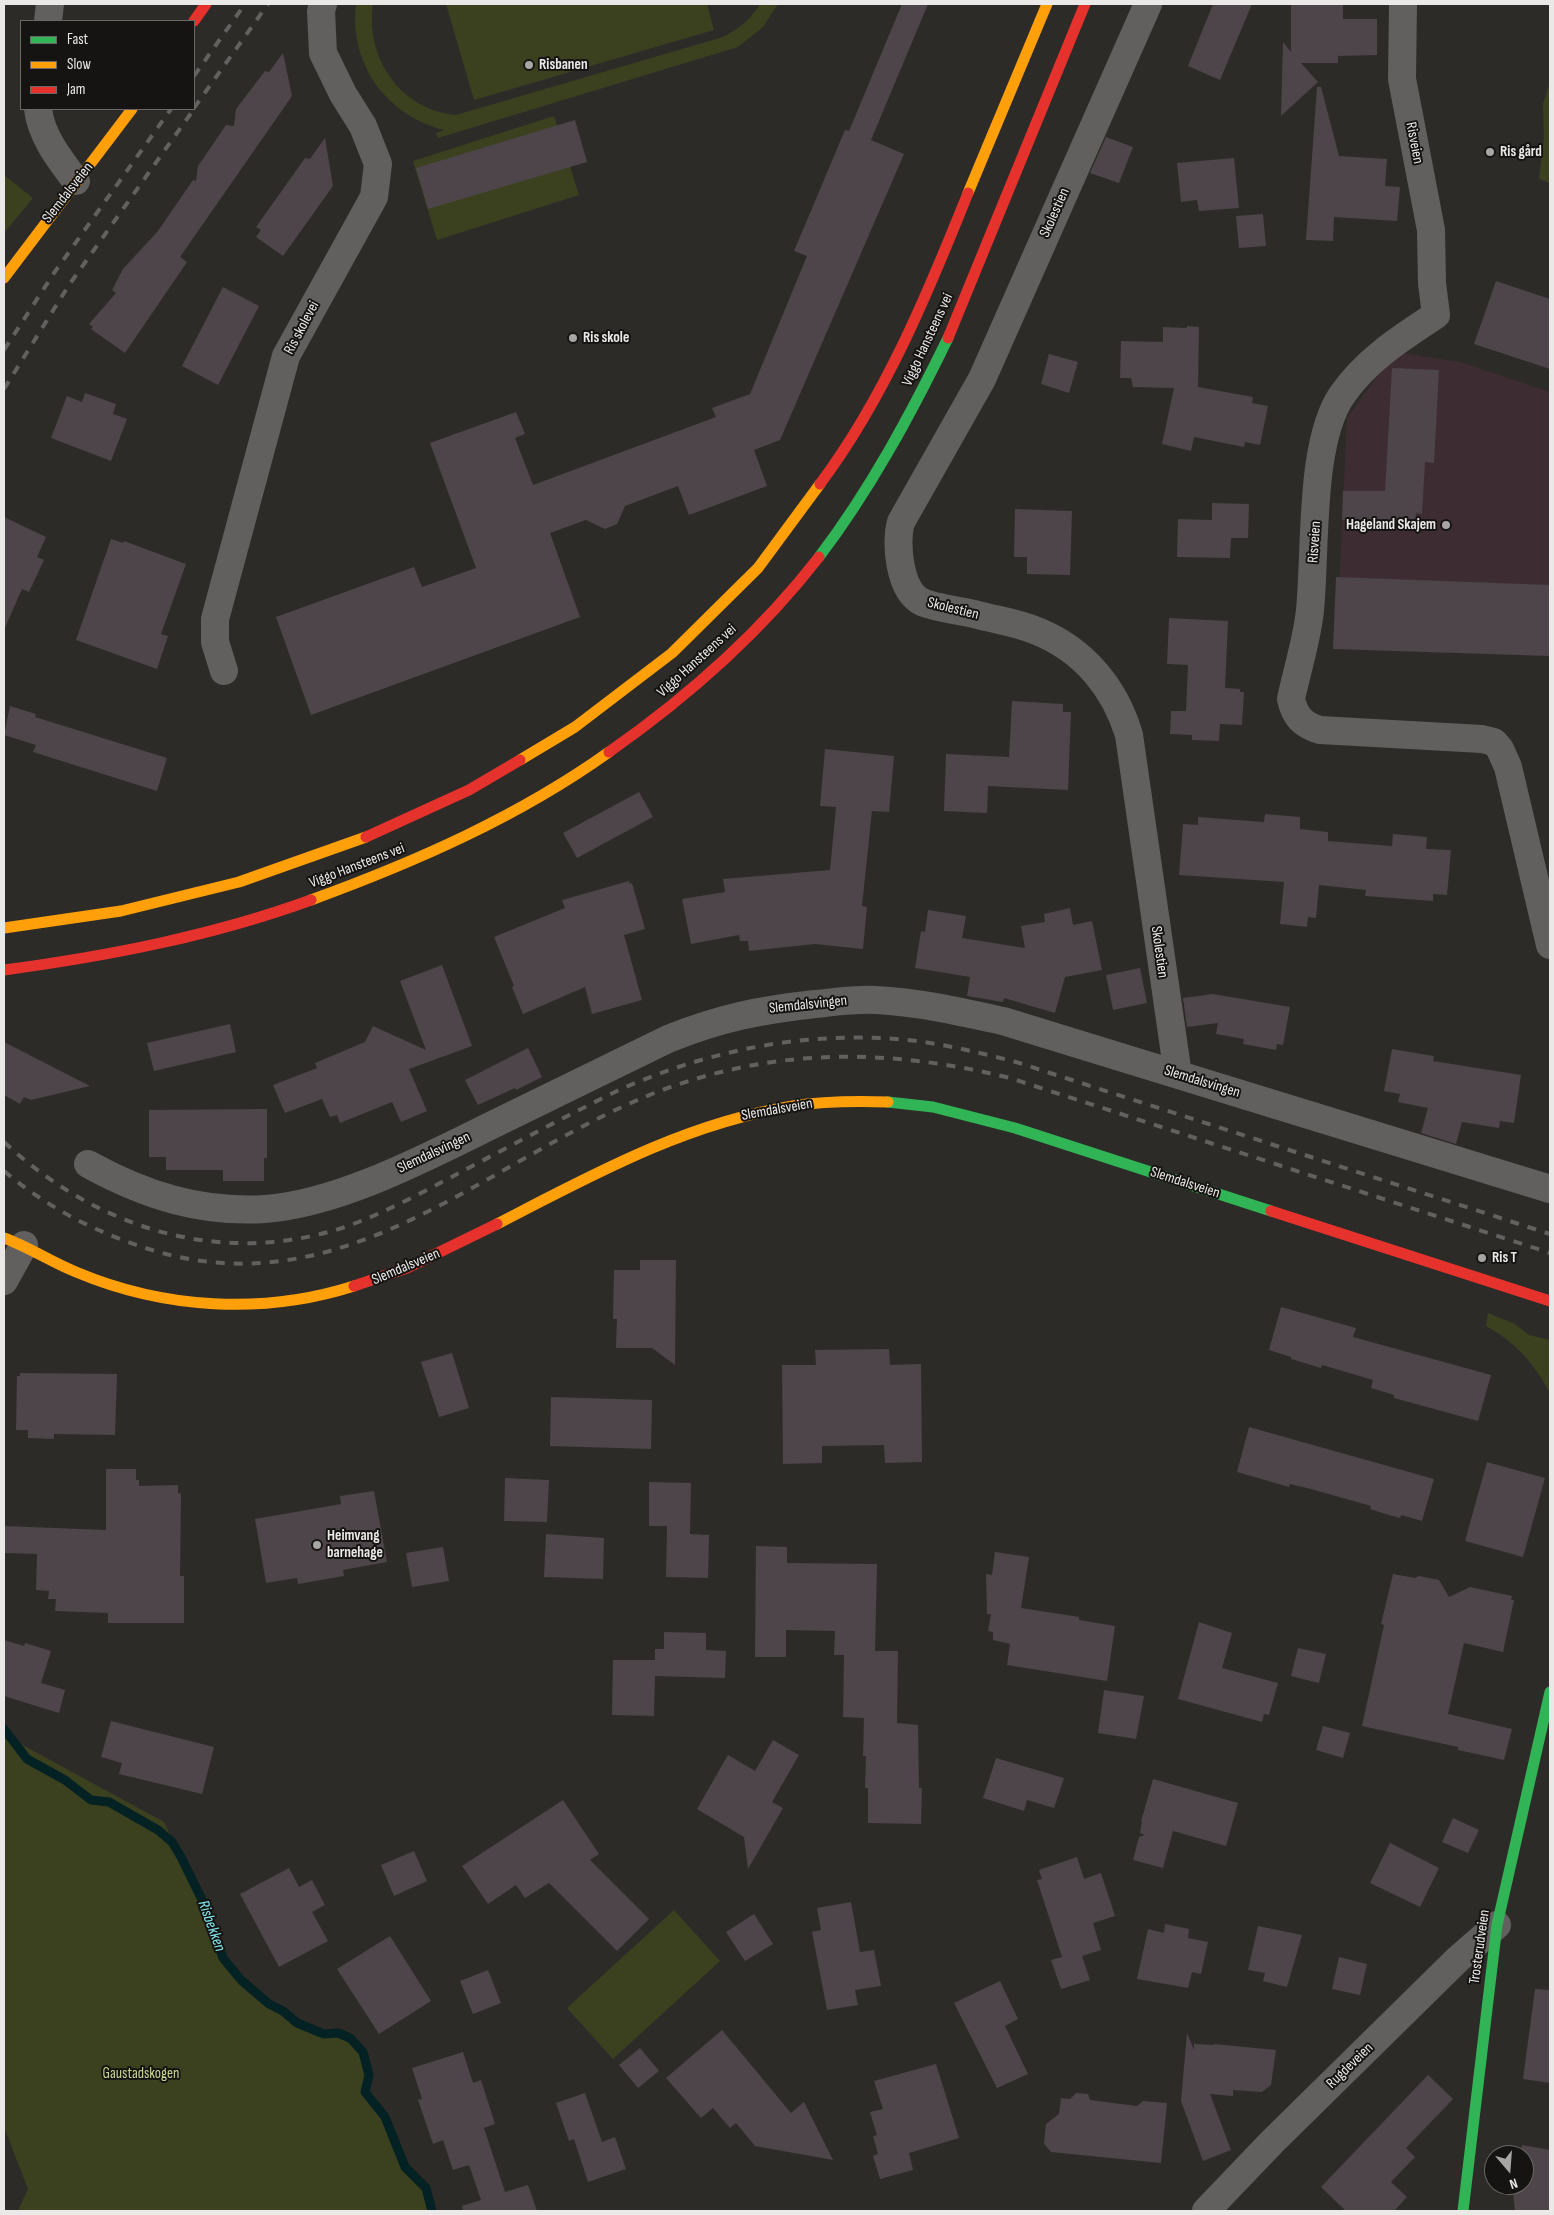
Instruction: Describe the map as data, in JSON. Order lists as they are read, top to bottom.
{
  "streets": {
    "main road": ["Slemdalsveien", "Viggo Hansteens vei", "Trosterudveien"],
    "street": [
      "Risveien",
      "Skolestien",
      "Ris skolevei",
      "Slemdalsvingen",
      "Rugdeveien"
    ]
  },
  "crossings": [
    ["Skolestien", "Slemdalsvingen"],
    ["Trosterudveien", "Rugdeveien"]
  ],
  "water": ["Risbekken"],
  "parks": ["Gaustadskogen"],
  "places": [
    "Risbanen",
    "Ris gård",
    "Ris skole",
    "Hageland Skajem",
    "Ris T",
    "Heimvang barnehage"
  ],
  "legend": ["Fast", "Slow", "Jam"],
  "north": "bottom"
}
